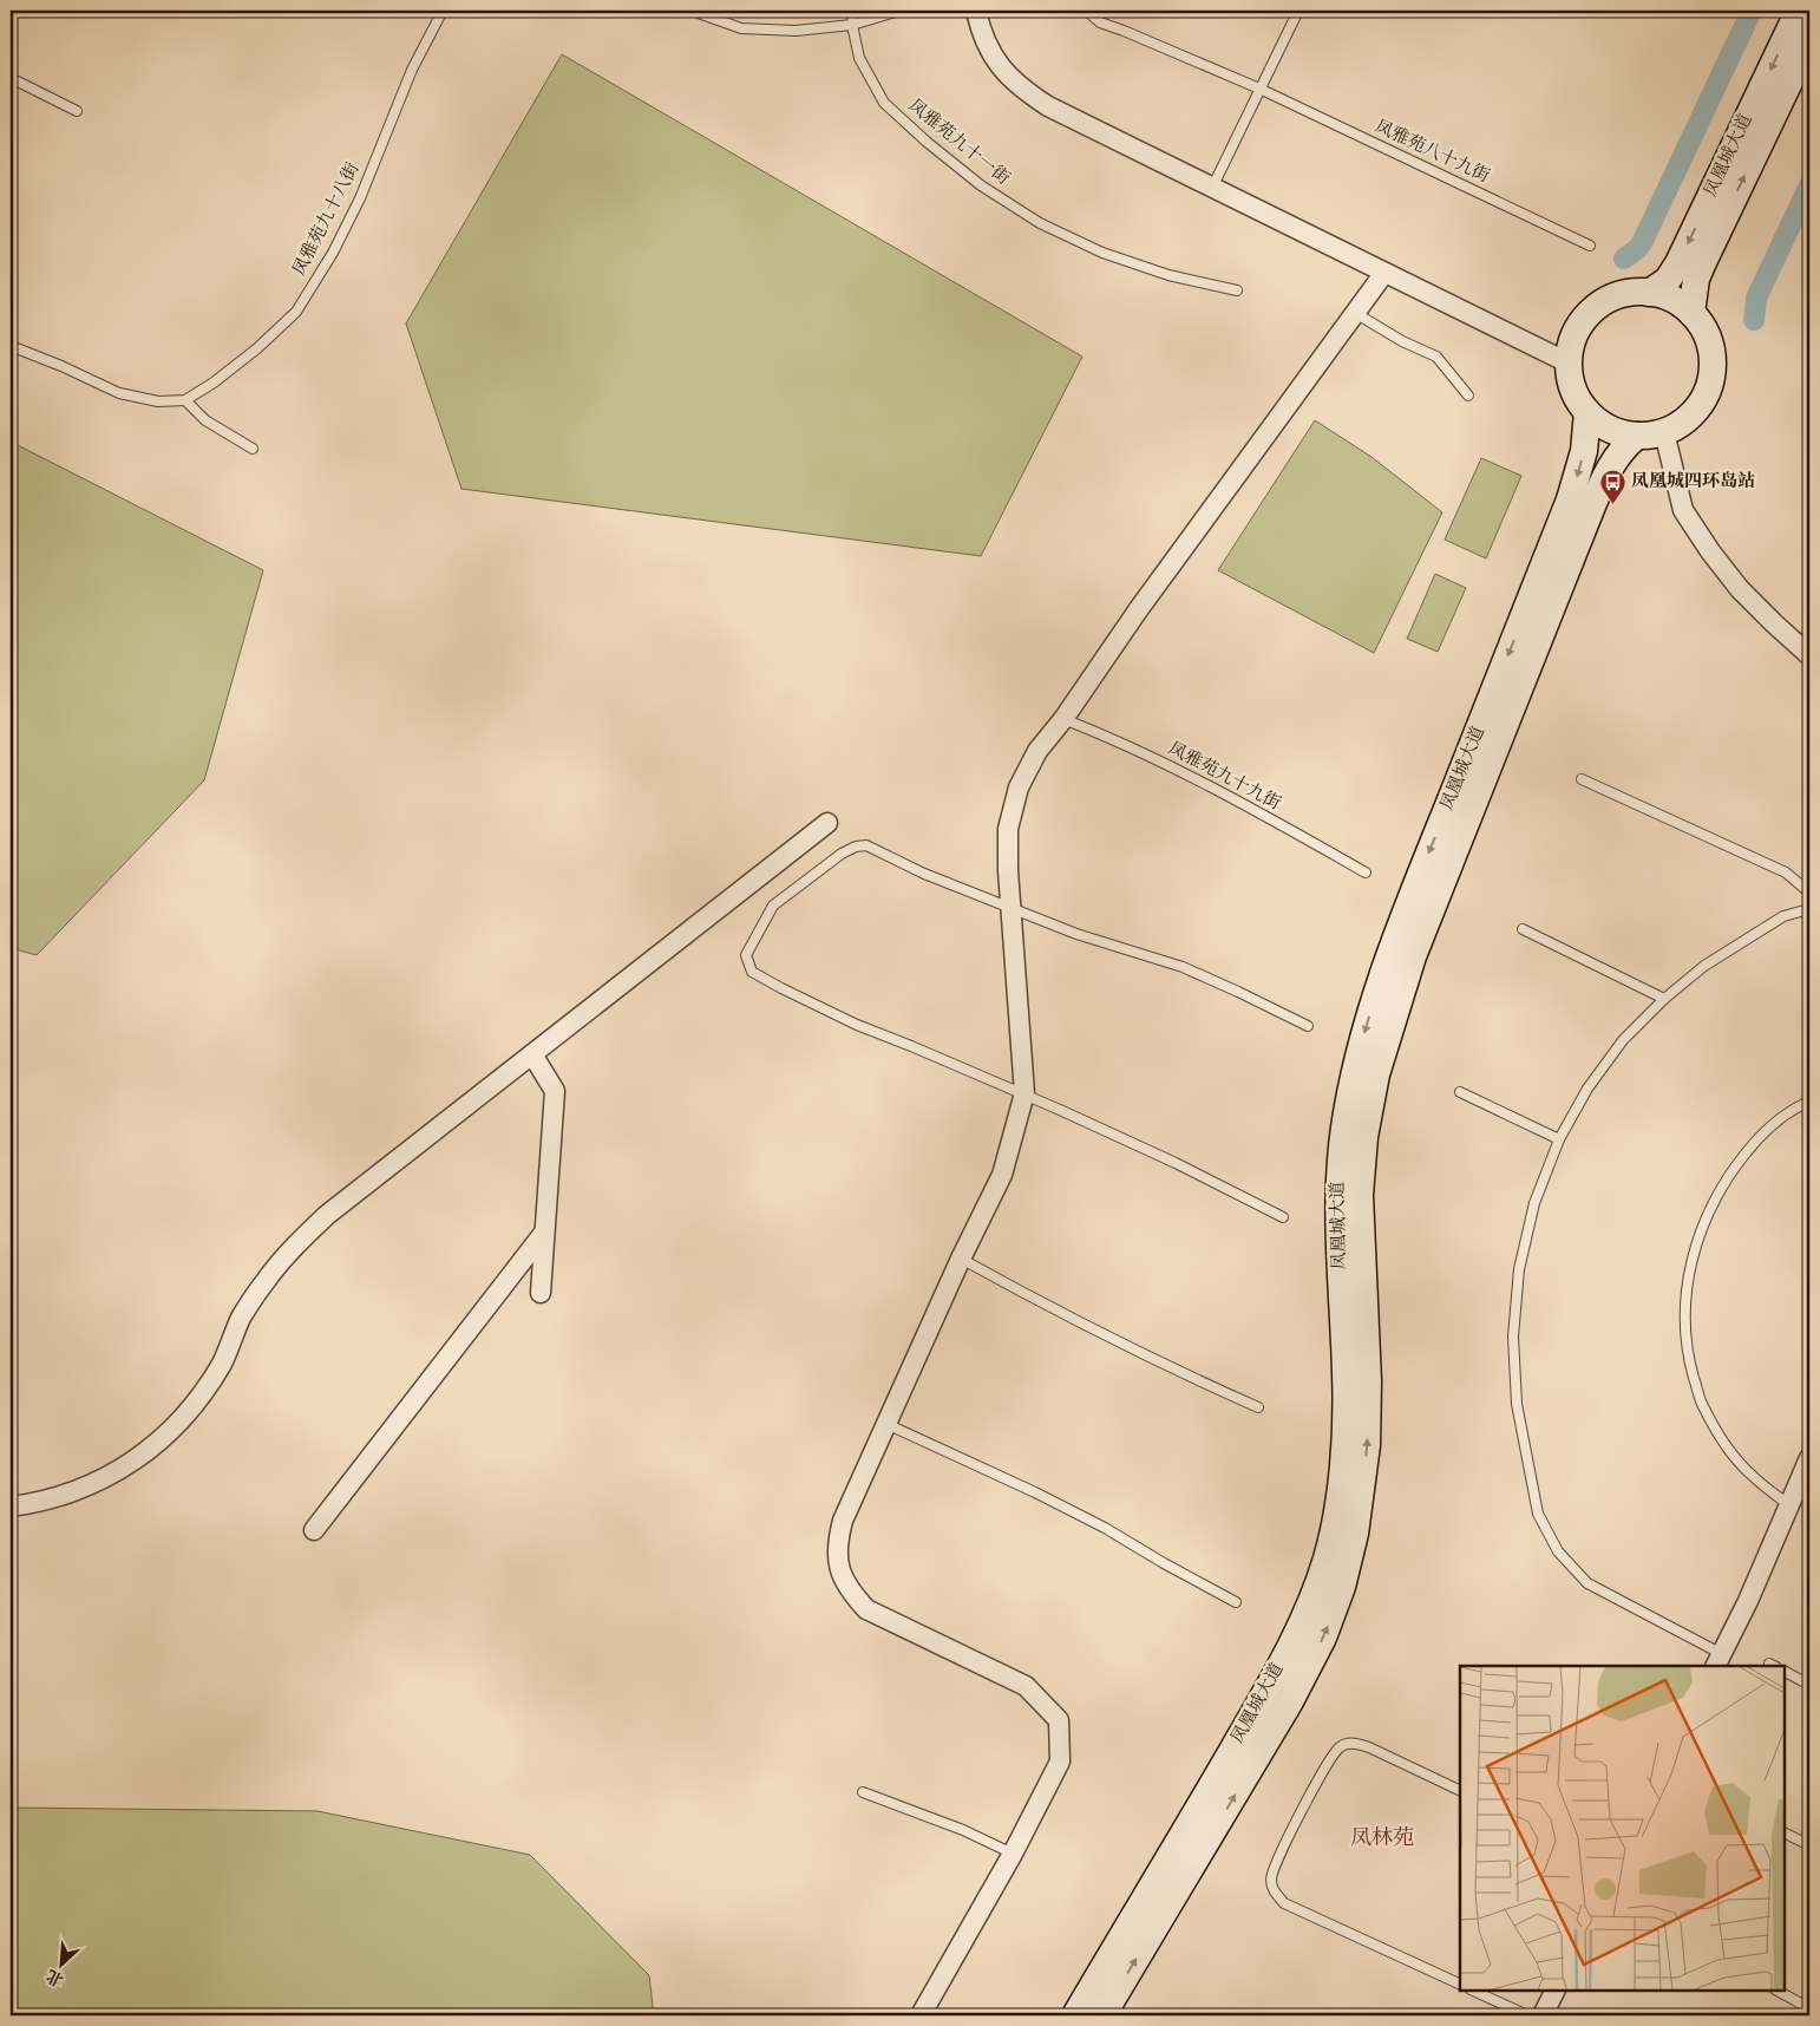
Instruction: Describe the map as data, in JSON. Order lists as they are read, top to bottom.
{
  "streets": {
    "main road": ["凤凰城大道"],
    "lane": [
      "凤雅苑九十一街",
      "凤雅苑八十九街",
      "凤雅苑九十八街",
      "凤雅苑九十九街"
    ]
  },
  "districts": ["凤林苑"],
  "places": {
    "bus stop": ["凤凰城四环岛站"]
  },
  "north": "bottom left"
}
